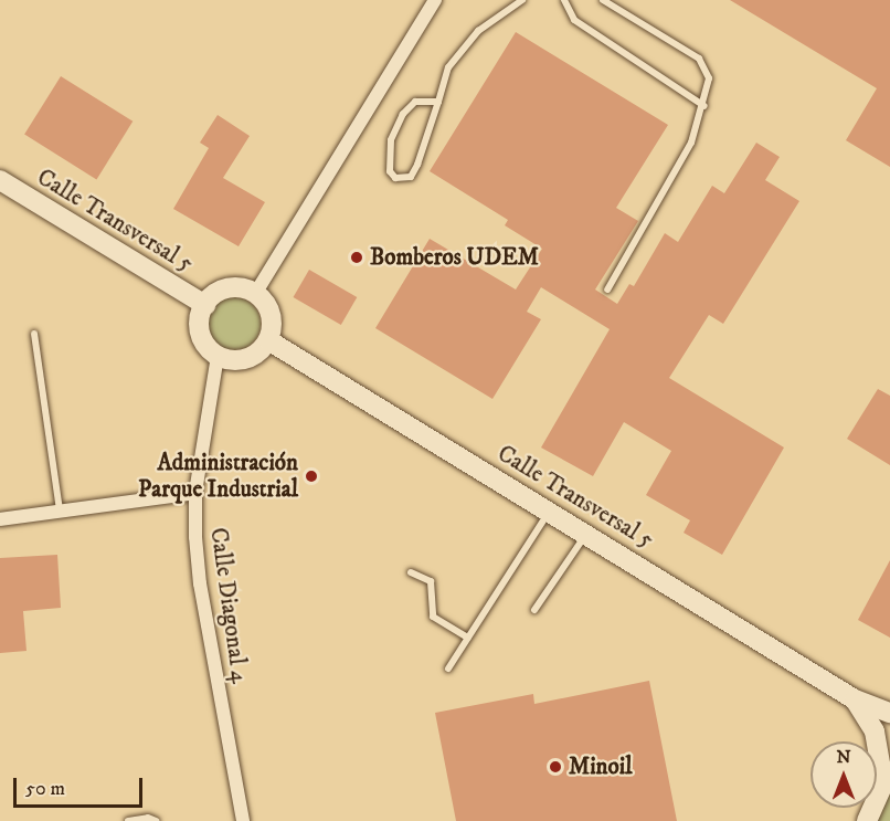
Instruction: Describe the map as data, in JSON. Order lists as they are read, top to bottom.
{
  "streets": {
    "main road": ["Calle Transversal 5"],
    "street": ["Calle Diagonal 4"]
  },
  "crossings": [
    ["Calle Transversal 5", "Calle Diagonal 4"]
  ],
  "places": ["Bomberos UDEM", "Administración Parque Industrial", "Minoil"],
  "scale_bar": "50 m",
  "north": "top"
}
